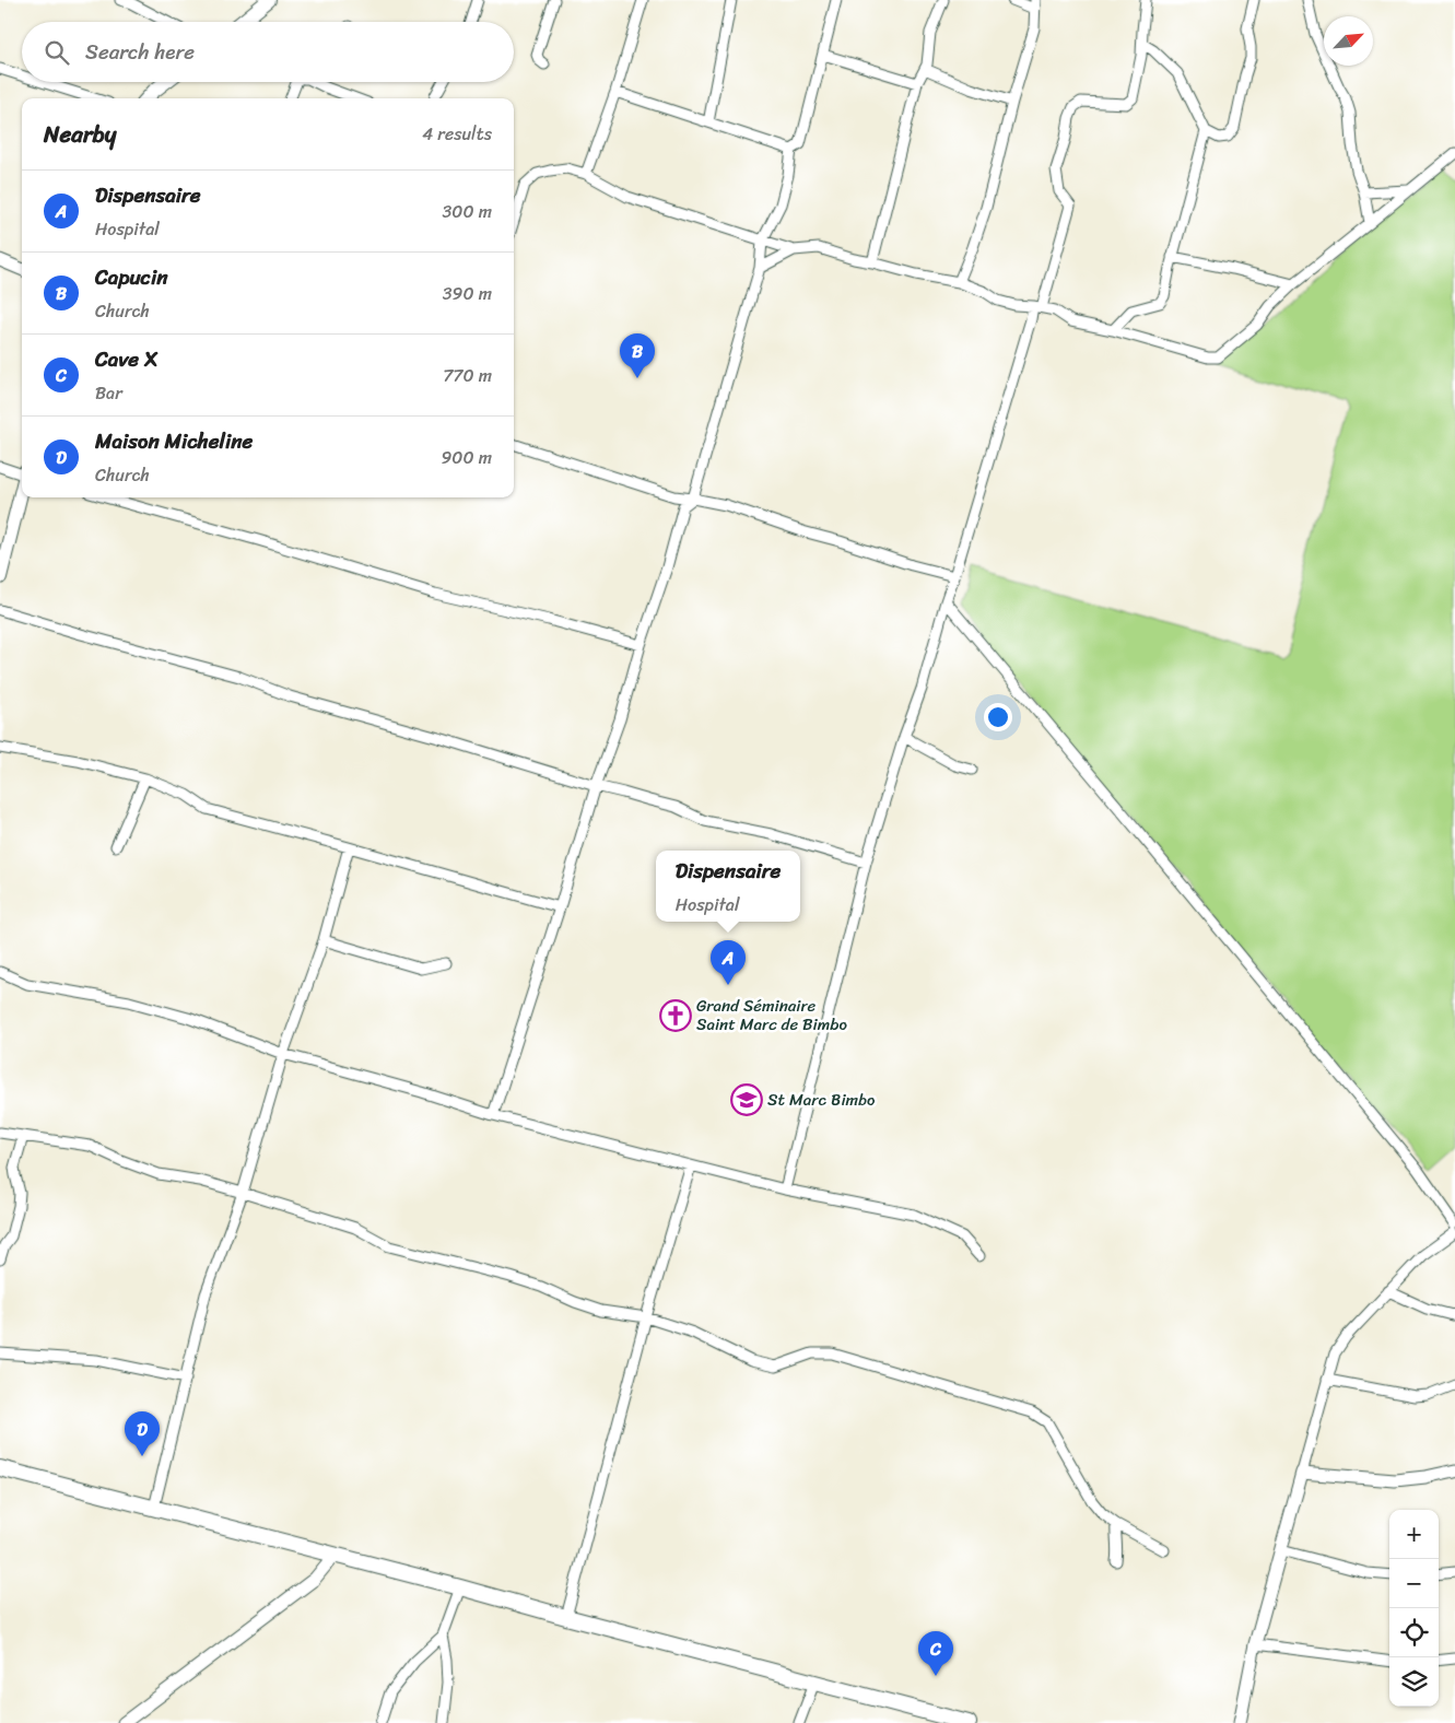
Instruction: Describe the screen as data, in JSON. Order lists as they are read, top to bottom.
{
  "places": {
    "church": ["Grand Séminaire Saint Marc de Bimbo"],
    "school or university": ["St Marc Bimbo"]
  },
  "north": "top right",
  "page": {
    "search": "Search here",
    "heading": ["Nearby", "4 results"],
    "list": [
      {
        "mark": "A",
        "name": "Dispensaire",
        "note": "Hospital",
        "value": "300 m"
      },
      {
        "mark": "B",
        "name": "Capucin",
        "note": "Church",
        "value": "390 m"
      },
      {
        "mark": "C",
        "name": "Cave X",
        "note": "Bar",
        "value": "770 m"
      },
      {
        "mark": "D",
        "name": "Maison Micheline",
        "note": "Church",
        "value": "900 m"
      }
    ],
    "pins": [
      "B",
      "A",
      "D",
      "C"
    ],
    "popup": ["Dispensaire", "Hospital"],
    "map_buttons": ["+", "−"]
  }
}
